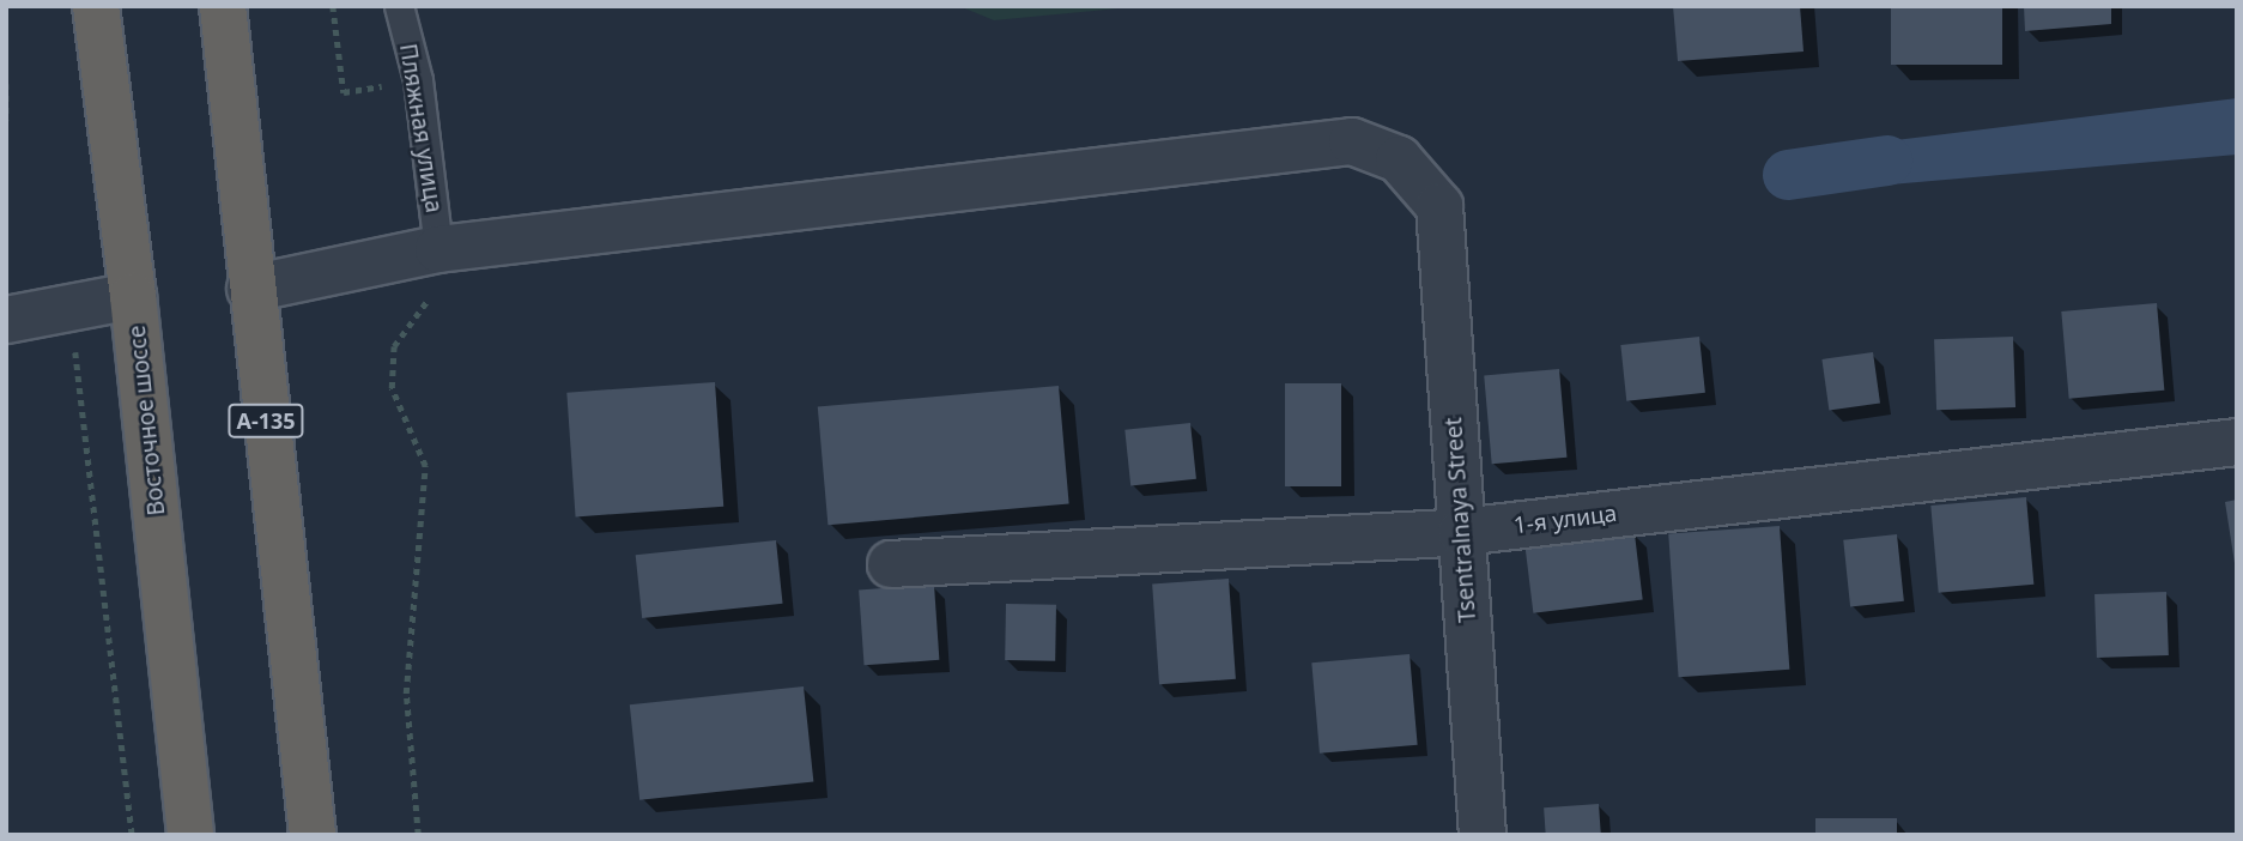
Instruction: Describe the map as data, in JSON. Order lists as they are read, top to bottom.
{
  "streets": {
    "highway": ["Восточное шоссе", "А-135"],
    "street": ["Tsentralnaya Street", "1-я улица"],
    "lane": ["Пляжная улица"]
  },
  "crossings": [
    ["Пляжная улица", "Tsentralnaya Street"],
    ["Tsentralnaya Street", "1-я улица"]
  ]
}
